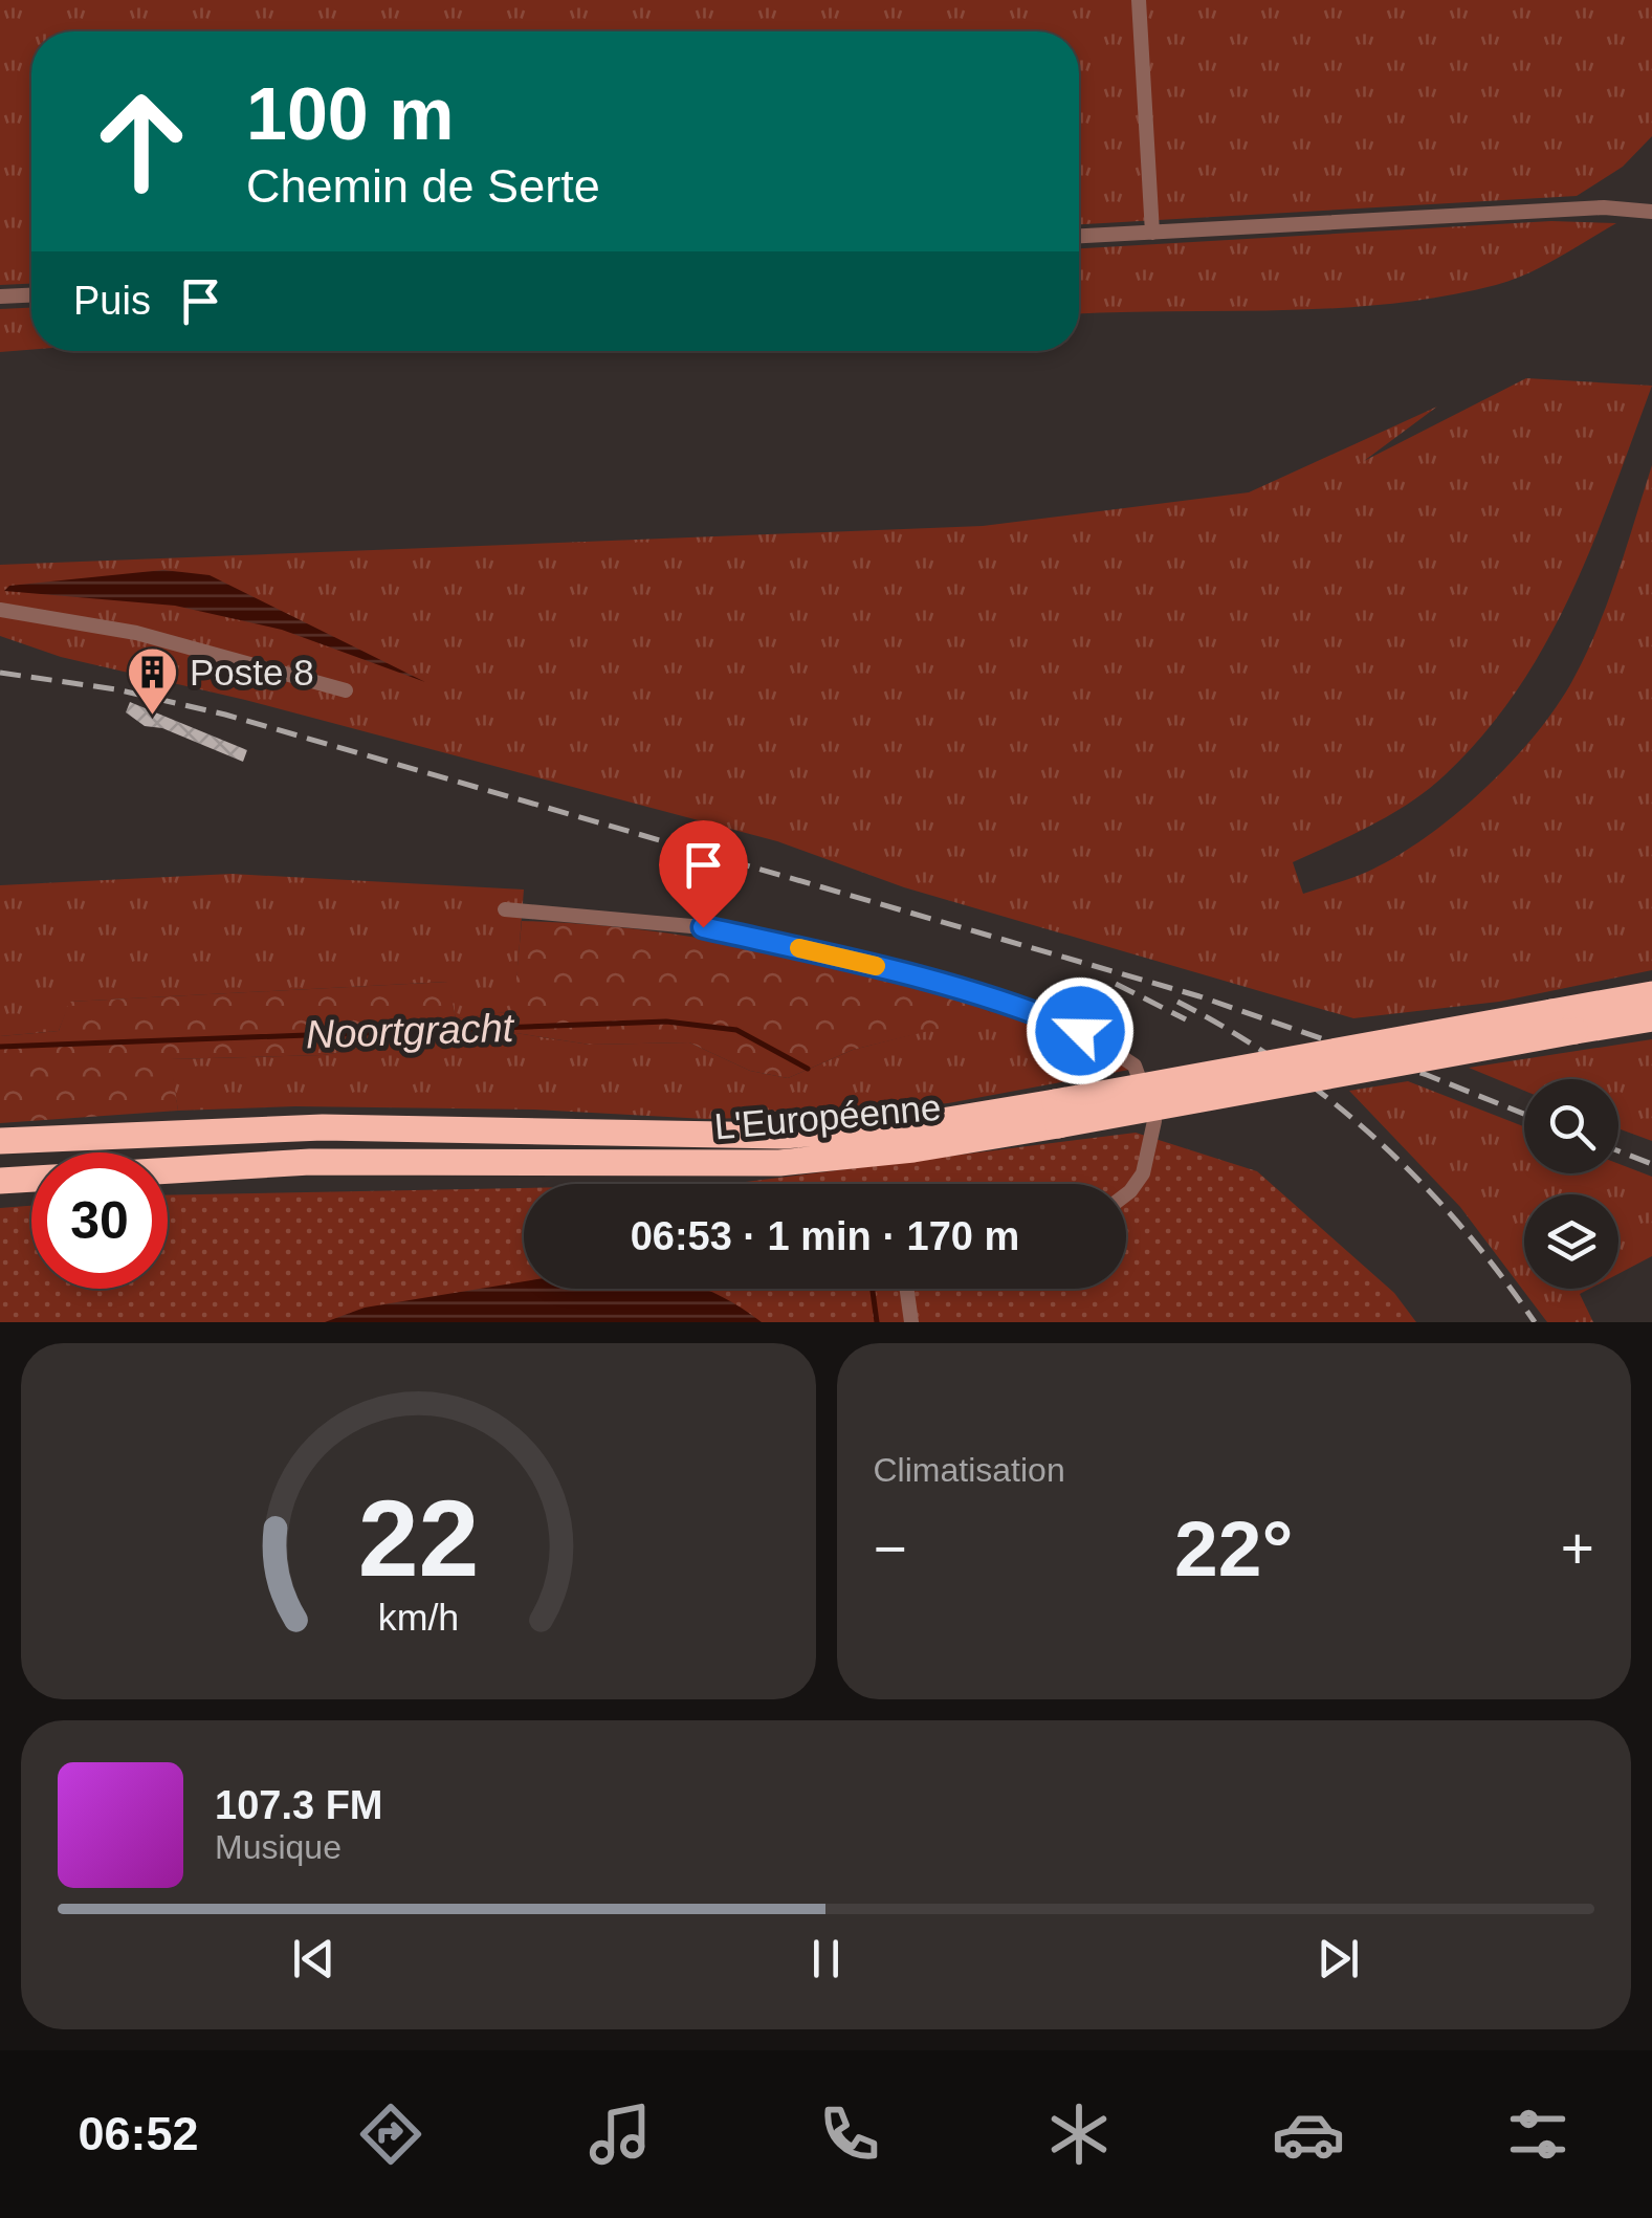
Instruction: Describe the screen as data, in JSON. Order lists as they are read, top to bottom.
{
  "streets": {
    "highway": ["L'Européenne"]
  },
  "water": ["Noortgracht"],
  "places": {
    "building": ["Poste 8"]
  },
  "page": {
    "turn": ["100 m", "Chemin de Serte"],
    "then": "Puis",
    "limit": "30",
    "trip": "06:53 · 1 min · 170 m",
    "tile": "Climatisation",
    "heat": ["−", "22°", "+"],
    "song": ["107.3 FM", "Musique"],
    "tabs": "06:52",
    "gauge": ["22", "km/h"]
  }
}
